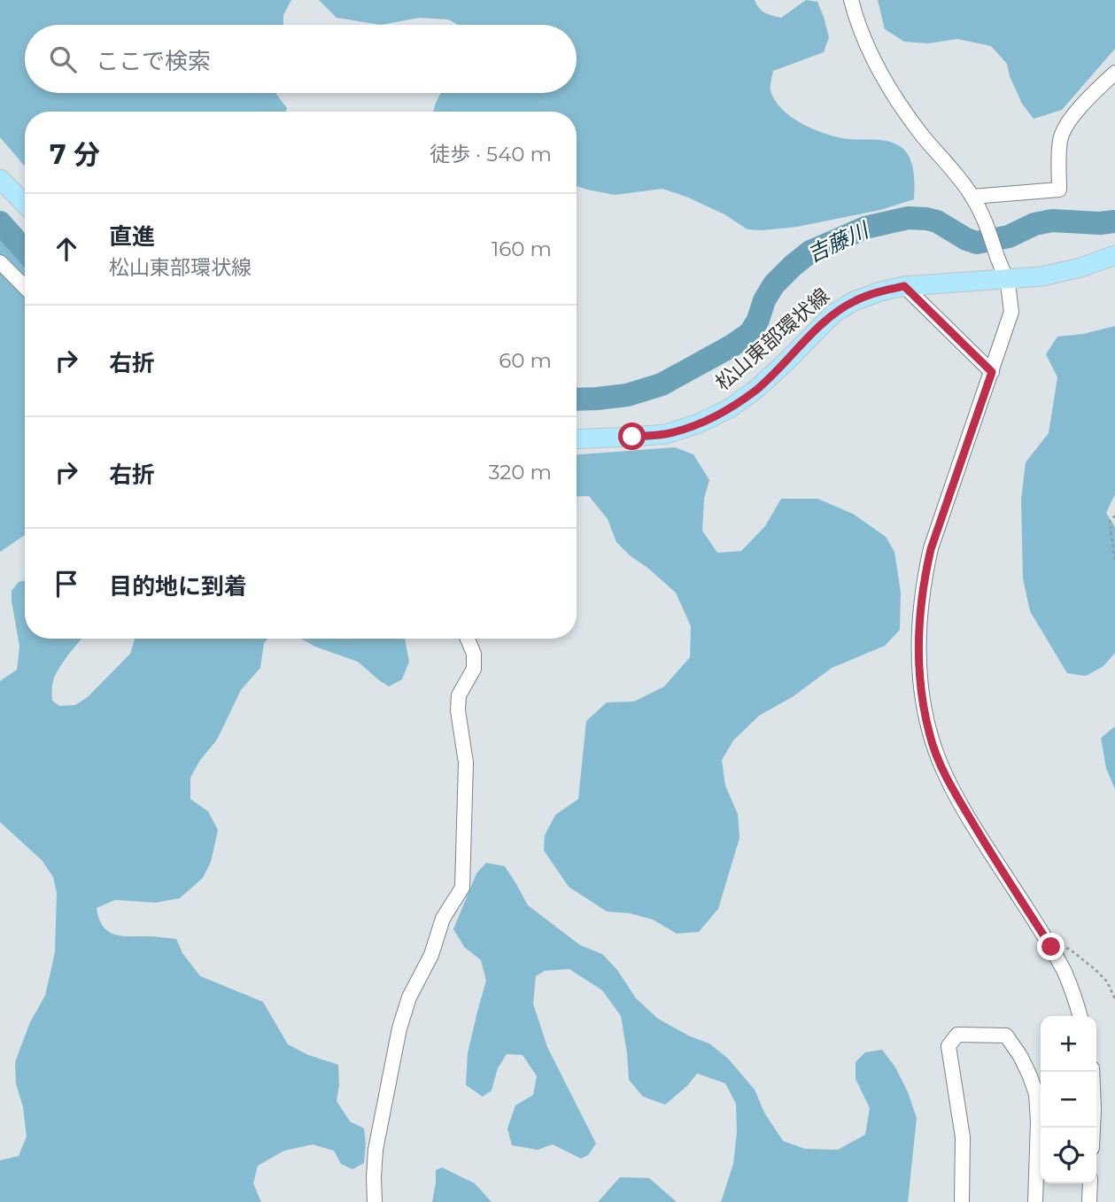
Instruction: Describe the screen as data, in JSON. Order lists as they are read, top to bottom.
{
  "streets": {
    "main road": ["松山東部環状線"]
  },
  "water": ["吉藤川"],
  "page": {
    "search": "ここで検索",
    "heading": ["7 分", "徒歩 · 540 m"],
    "list": [
      ["直進", "松山東部環状線", "160 m"],
      ["右折", "60 m"],
      ["右折", "320 m"],
      "目的地に到着"
    ],
    "map_buttons": ["+", "−"]
  }
}
